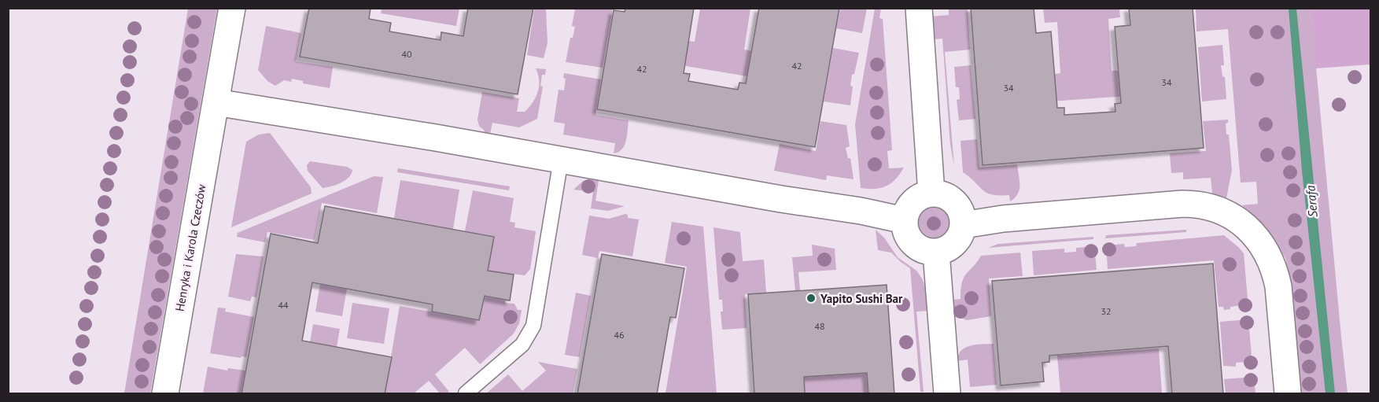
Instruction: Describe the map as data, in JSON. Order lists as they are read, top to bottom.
{
  "streets": {
    "street": ["Henryka i Karola Czeczów"]
  },
  "water": ["Serafa"],
  "places": ["Yapito Sushi Bar"],
  "house_numbers": [
    "40",
    "42",
    "42",
    "34",
    "34",
    "44",
    "32",
    "48",
    "46"
  ]
}
